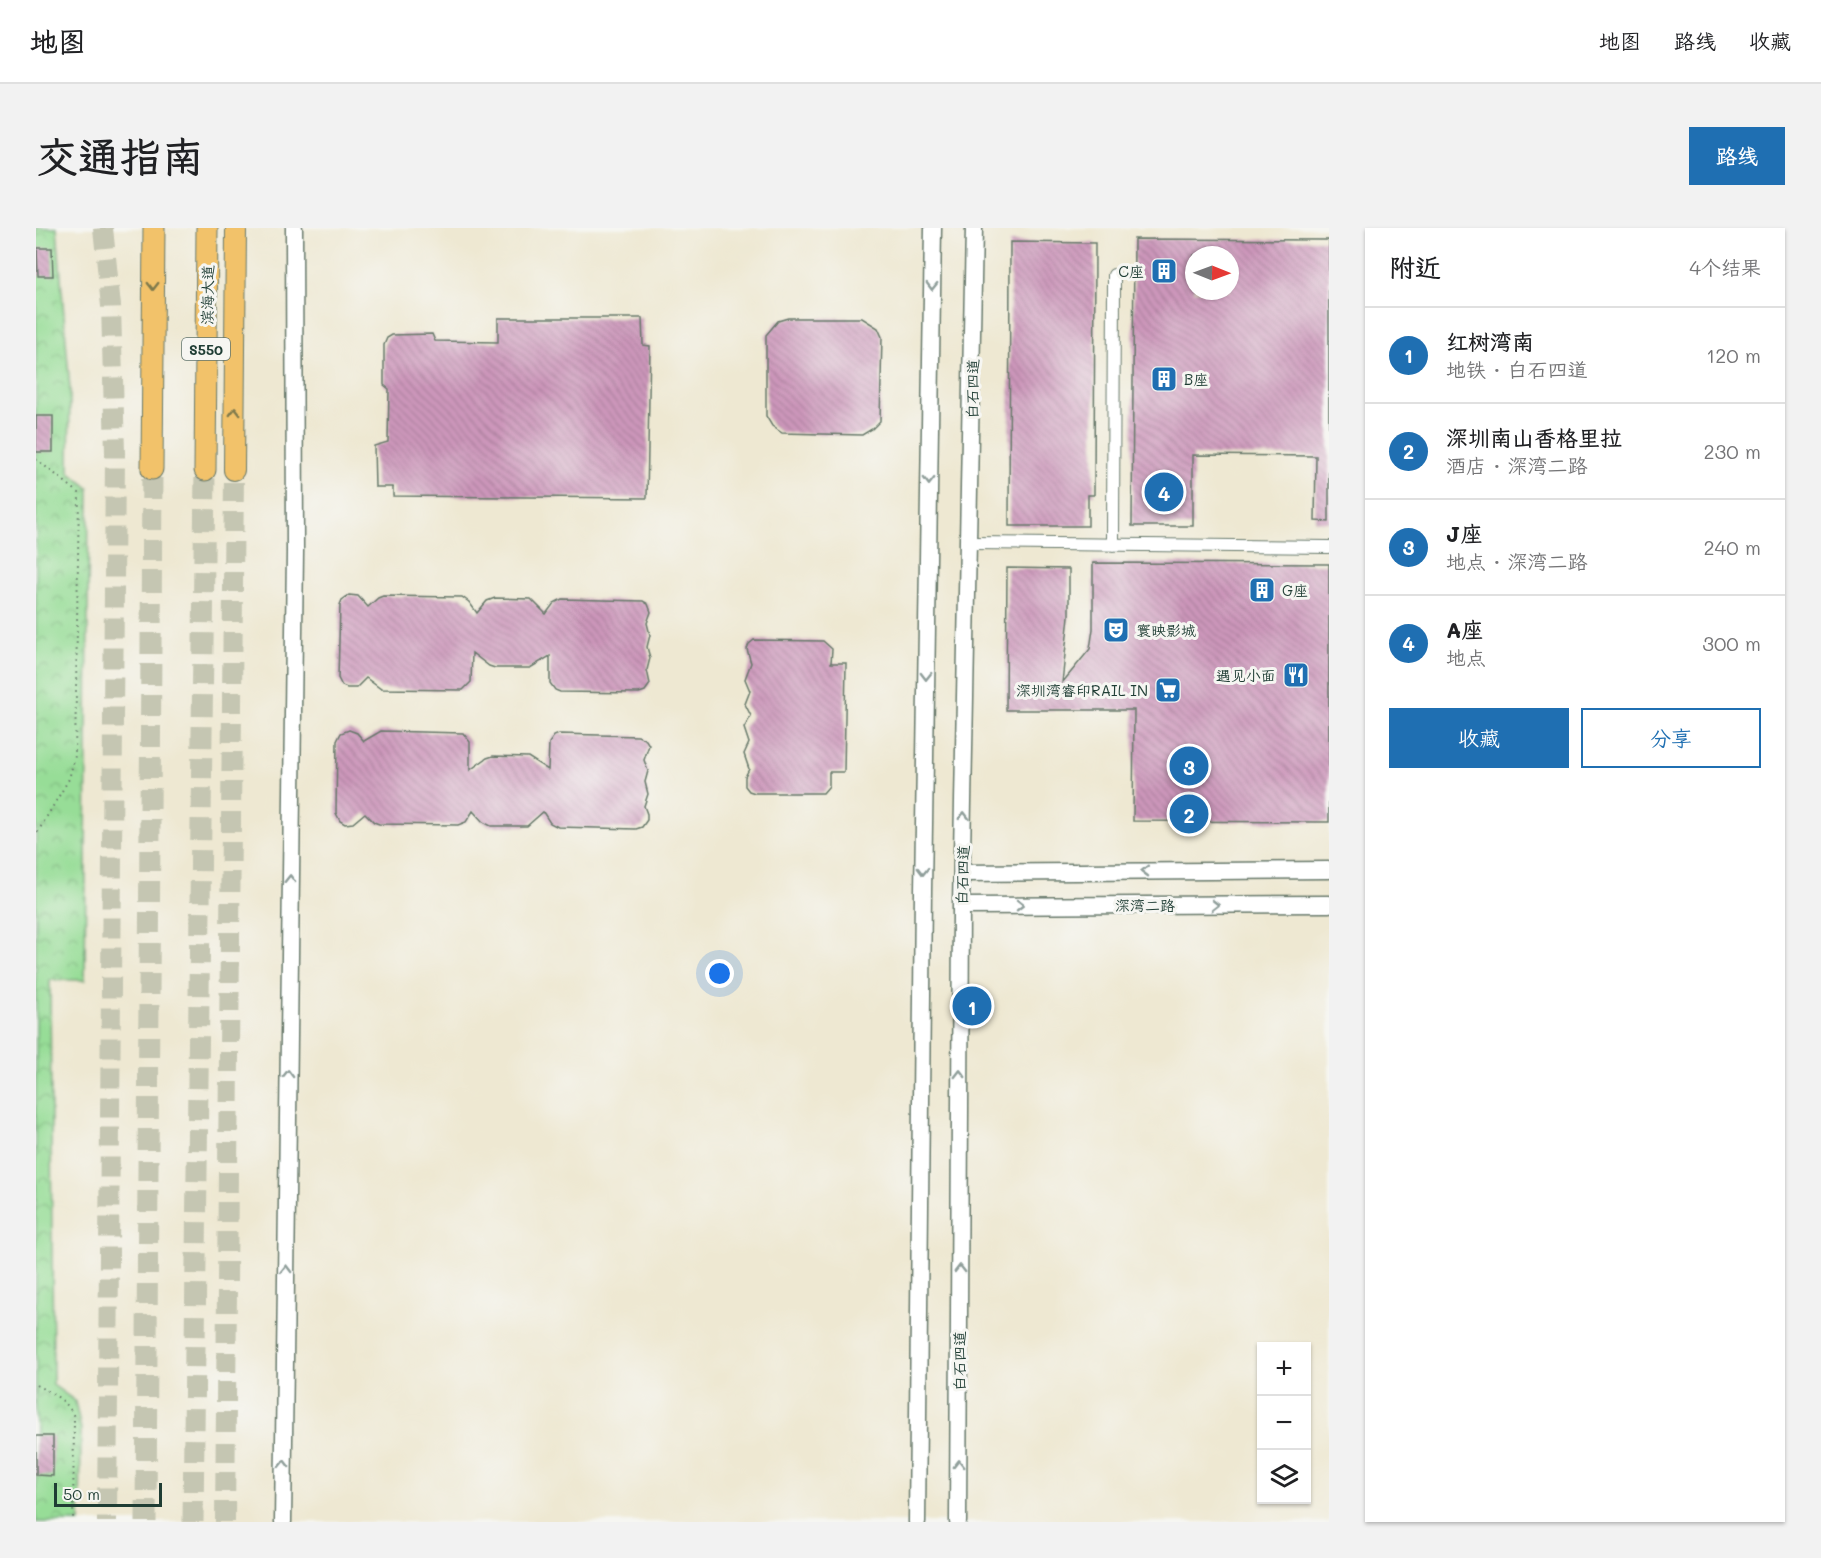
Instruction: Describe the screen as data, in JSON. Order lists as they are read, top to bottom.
{
  "streets": {
    "highway": ["滨海大道", "S550"],
    "street": ["白石四道", "深湾二路"]
  },
  "crossings": [
    ["白石四道", "深湾二路"]
  ],
  "places": {
    "building": ["C座", "B座", "G座"],
    "theatre": ["寰映影城"],
    "restaurant": ["遇见小面"],
    "supermarket": ["深圳湾睿印RAIL IN"]
  },
  "scale_bar": "50 m",
  "north": "right",
  "page": {
    "header": "地图",
    "nav": ["地图", "路线", "收藏"],
    "buttons": [
      "路线",
      ["收藏", "分享"]
    ],
    "title": "交通指南",
    "heading": ["附近", "4个结果"],
    "list": [
      {
        "mark": "1",
        "name": "红树湾南",
        "note": "地铁 · 白石四道",
        "value": "120 m"
      },
      {
        "mark": "2",
        "name": "深圳南山香格里拉",
        "note": "酒店 · 深湾二路",
        "value": "230 m"
      },
      {
        "mark": "3",
        "name": "J座",
        "note": "地点 · 深湾二路",
        "value": "240 m"
      },
      {
        "mark": "4",
        "name": "A座",
        "note": "地点",
        "value": "300 m"
      }
    ],
    "pins": [
      "4",
      "3",
      "2",
      "1"
    ],
    "map_buttons": ["+", "−"],
    "scale": "50 m"
  }
}
